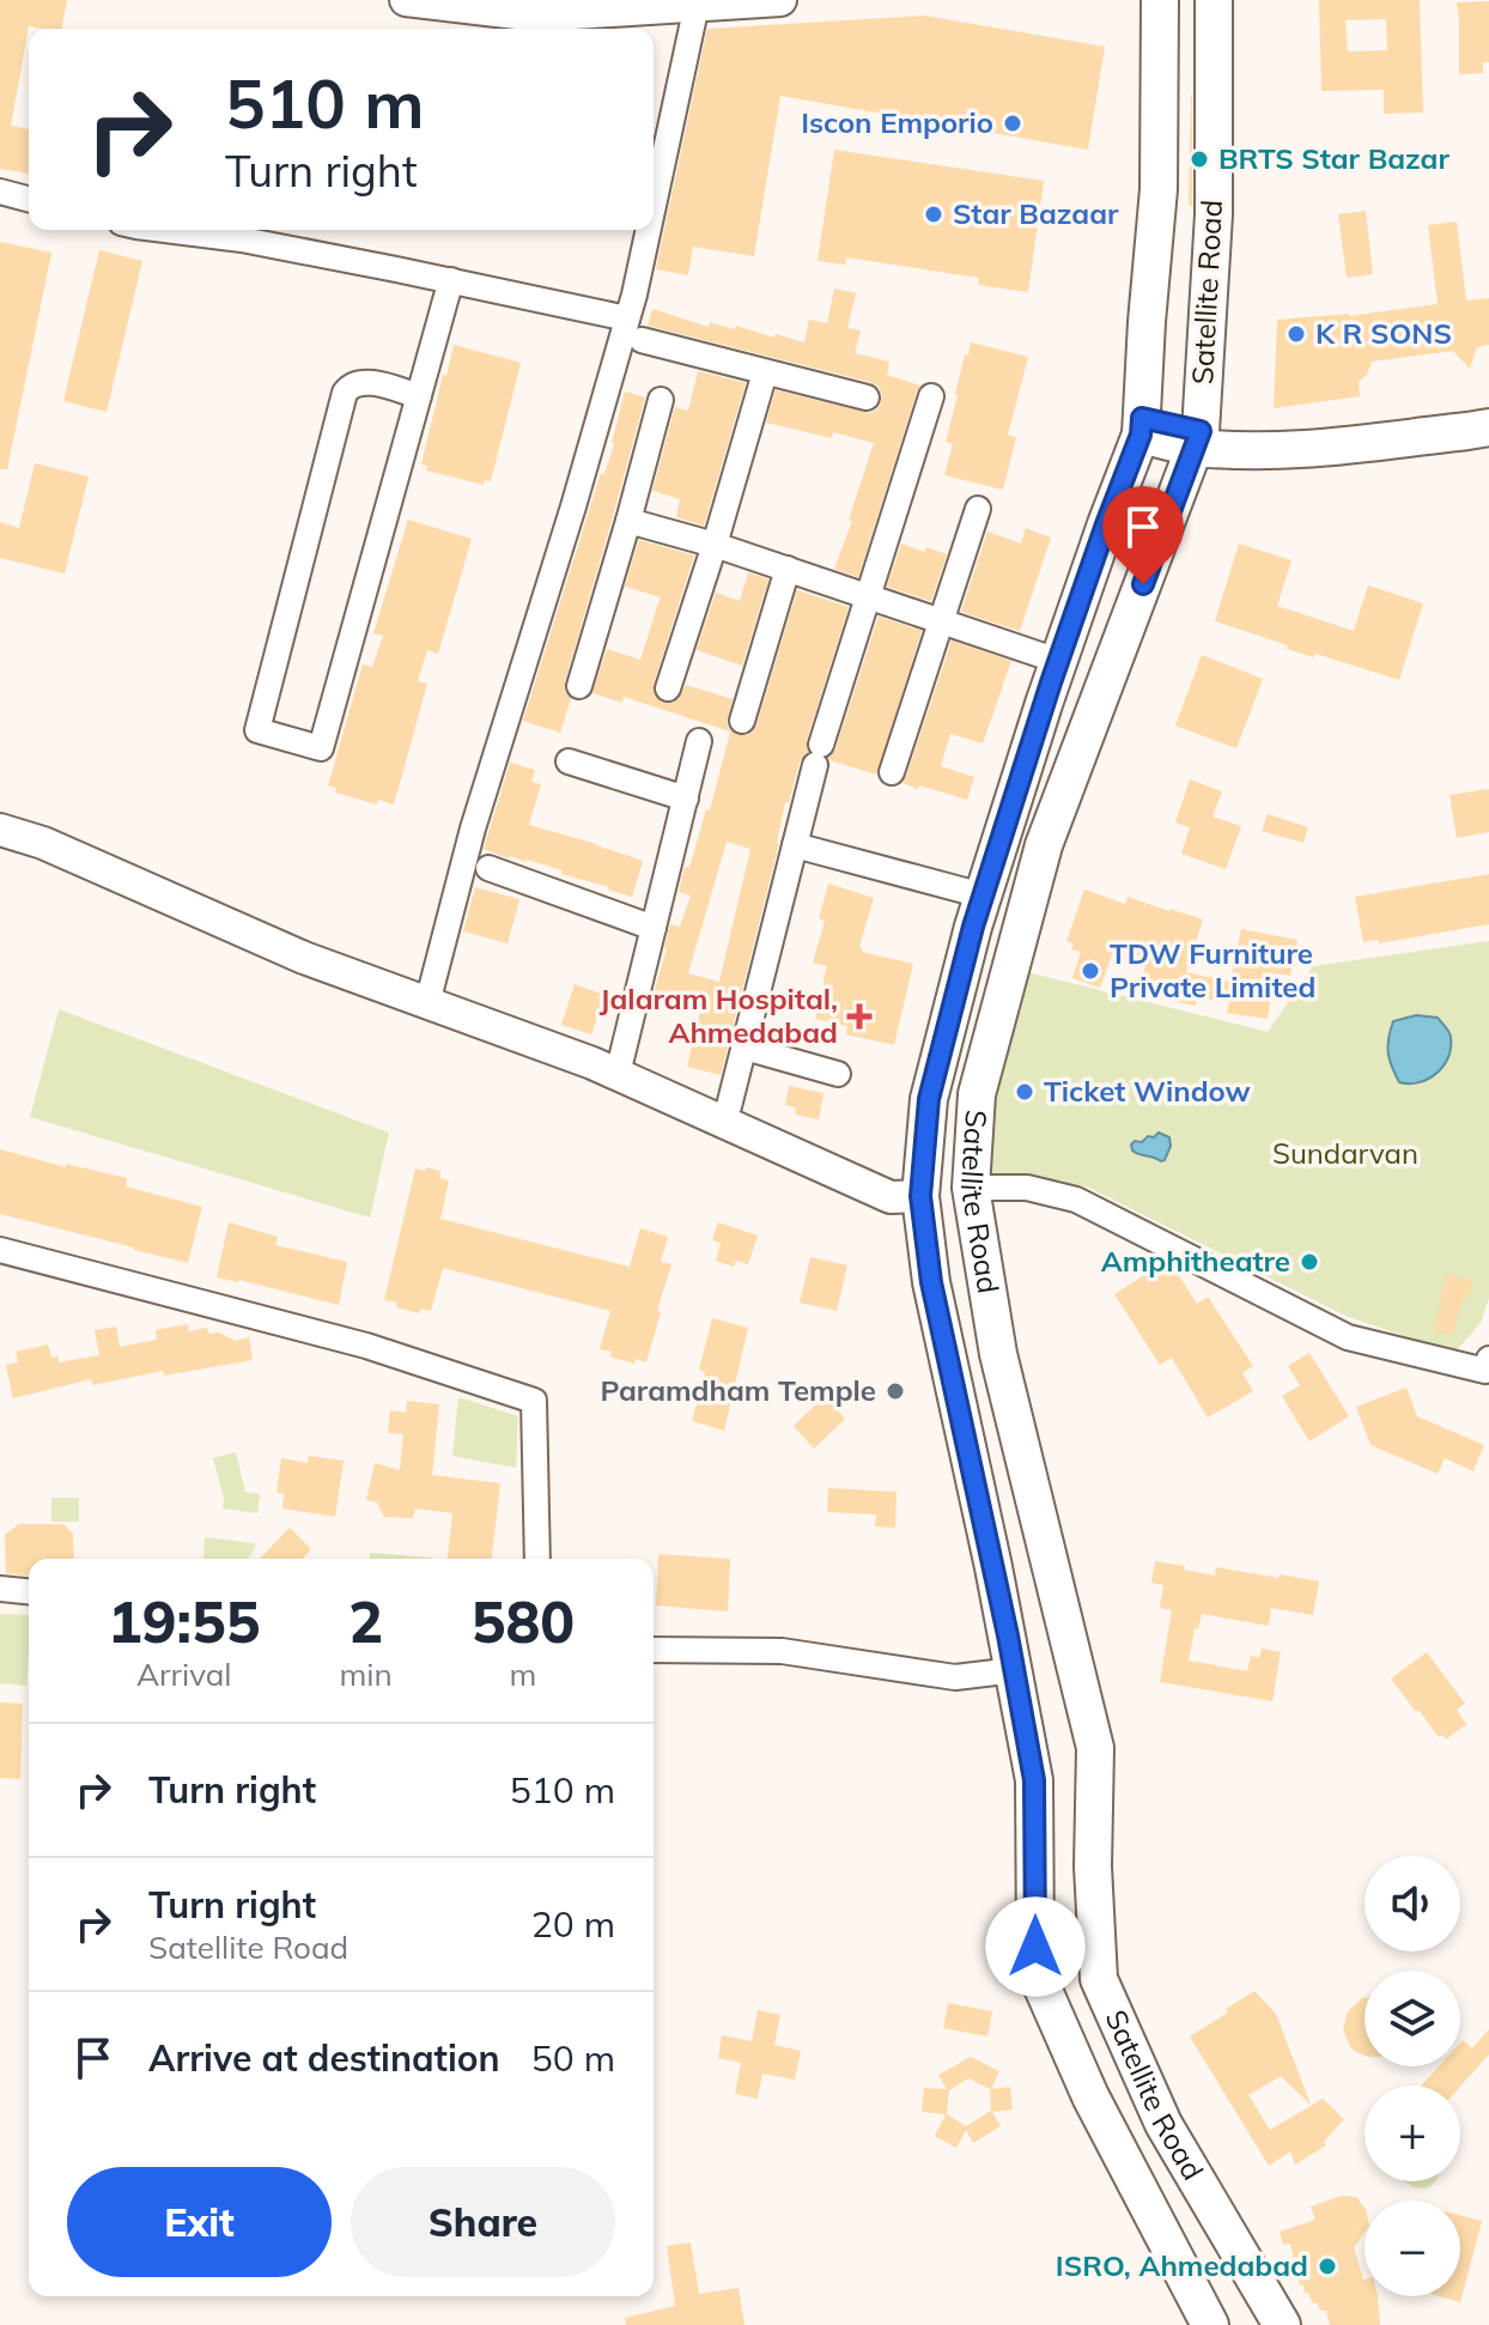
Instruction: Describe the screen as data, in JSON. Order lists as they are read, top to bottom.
{
  "streets": {
    "main road": ["Satellite Road"]
  },
  "parks": ["Sundarvan"],
  "places": {
    "other": [
      "Iscon Emporio",
      "BRTS Star Bazar",
      "Star Bazaar",
      "K R SONS",
      "TDW Furniture Private Limited",
      "Ticket Window",
      "Amphitheatre",
      "Paramdham Temple",
      "ISRO, Ahmedabad"
    ],
    "health": ["Jalaram Hospital, Ahmedabad"]
  },
  "page": {
    "turn": ["510 m", "Turn right"],
    "eta": [
      "19:55",
      "Arrival",
      "2",
      "min",
      "580",
      "m"
    ],
    "list": [
      {
        "name": "Turn right",
        "value": "510 m"
      },
      {
        "name": "Turn right",
        "note": "Satellite Road",
        "value": "20 m"
      },
      {
        "name": "Arrive at destination",
        "value": "50 m"
      }
    ],
    "map_buttons": ["+", "−"],
    "buttons": ["Exit", "Share"]
  }
}
